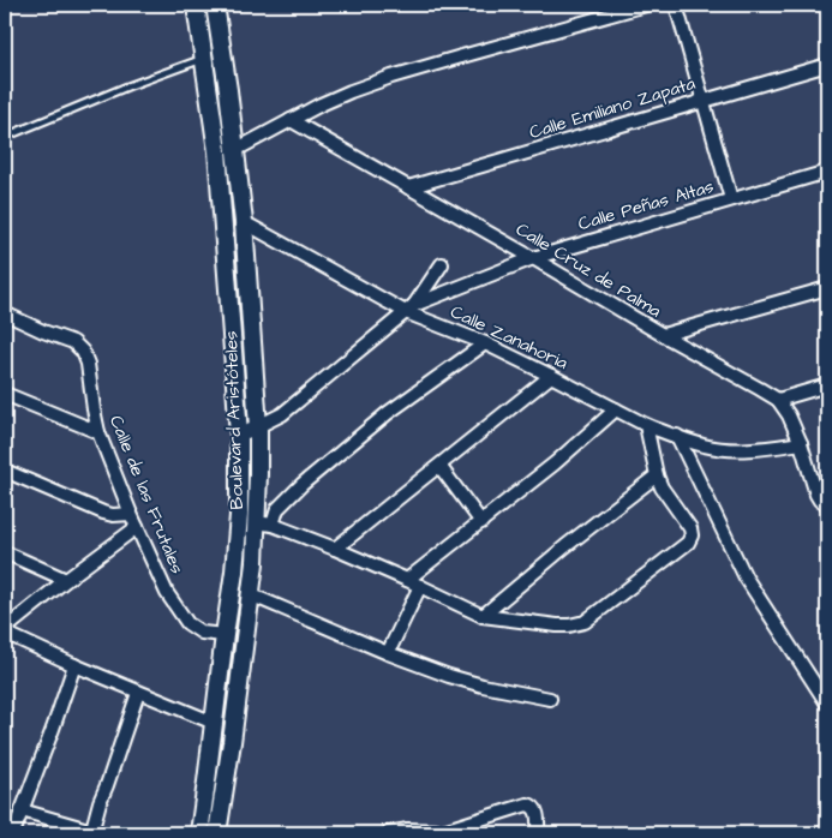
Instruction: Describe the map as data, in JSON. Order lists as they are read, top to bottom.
{
  "streets": {
    "street": [
      "Calle Emiliano Zapata",
      "Calle Peñas Altas",
      "Calle Cruz de Palma",
      "Calle Zanahoria",
      "Boulevard Aristóteles",
      "Calle de las Frutales"
    ]
  },
  "crossings": [
    ["Calle Emiliano Zapata", "Calle Cruz de Palma"],
    ["Calle Peñas Altas", "Calle Cruz de Palma"],
    ["Calle Peñas Altas", "Calle Zanahoria"],
    ["Calle Peñas Altas", "Boulevard Aristóteles"],
    ["Calle Cruz de Palma", "Calle Zanahoria"],
    ["Calle Zanahoria", "Boulevard Aristóteles"],
    ["Boulevard Aristóteles", "Calle de las Frutales"]
  ]
}
